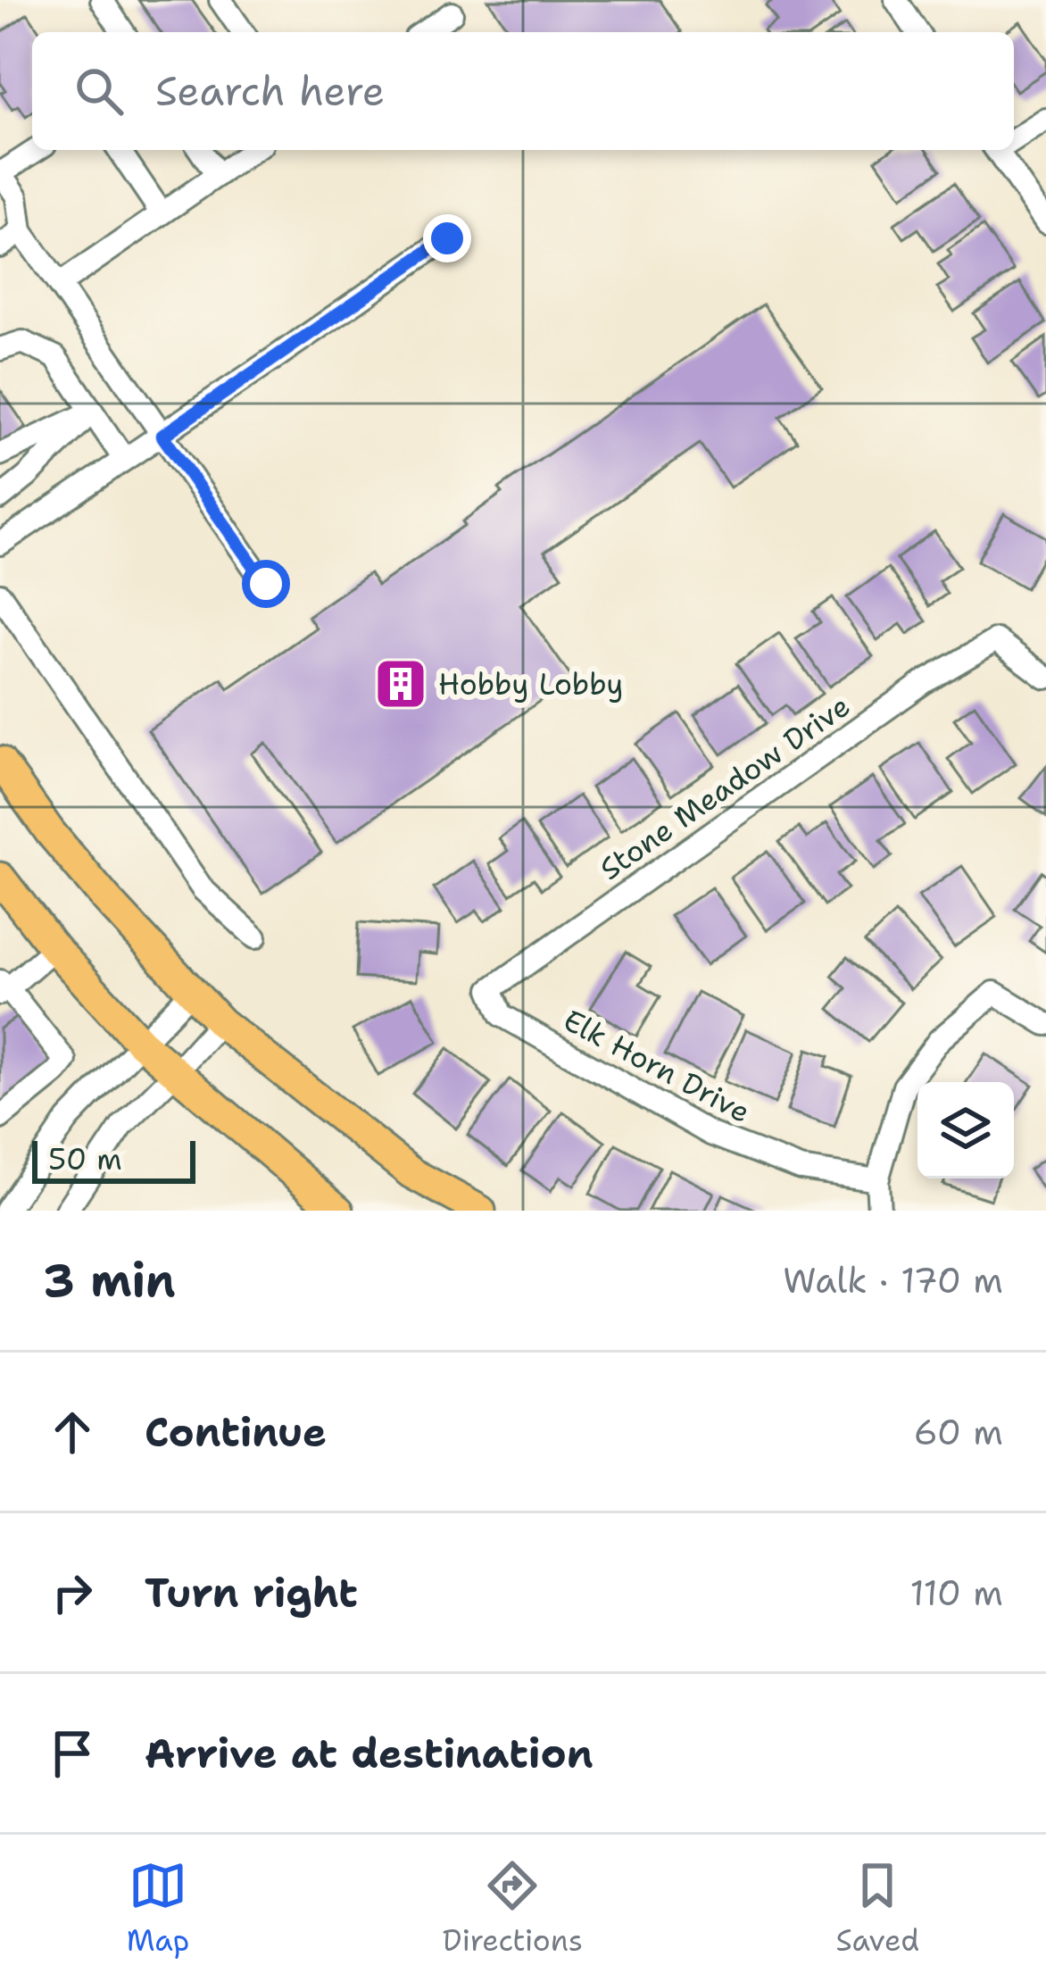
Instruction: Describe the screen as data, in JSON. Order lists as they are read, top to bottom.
{
  "streets": {
    "street": ["Stone Meadow Drive", "Elk Horn Drive"]
  },
  "crossings": [
    ["Stone Meadow Drive", "Elk Horn Drive"]
  ],
  "places": {
    "building": ["Hobby Lobby"]
  },
  "scale_bar": "50 m",
  "page": {
    "search": "Search here",
    "scale": "50 m",
    "heading": ["3 min", "Walk · 170 m"],
    "list": [
      ["Continue", "60 m"],
      ["Turn right", "110 m"],
      "Arrive at destination"
    ],
    "nav": ["Map", "Directions", "Saved"]
  }
}
